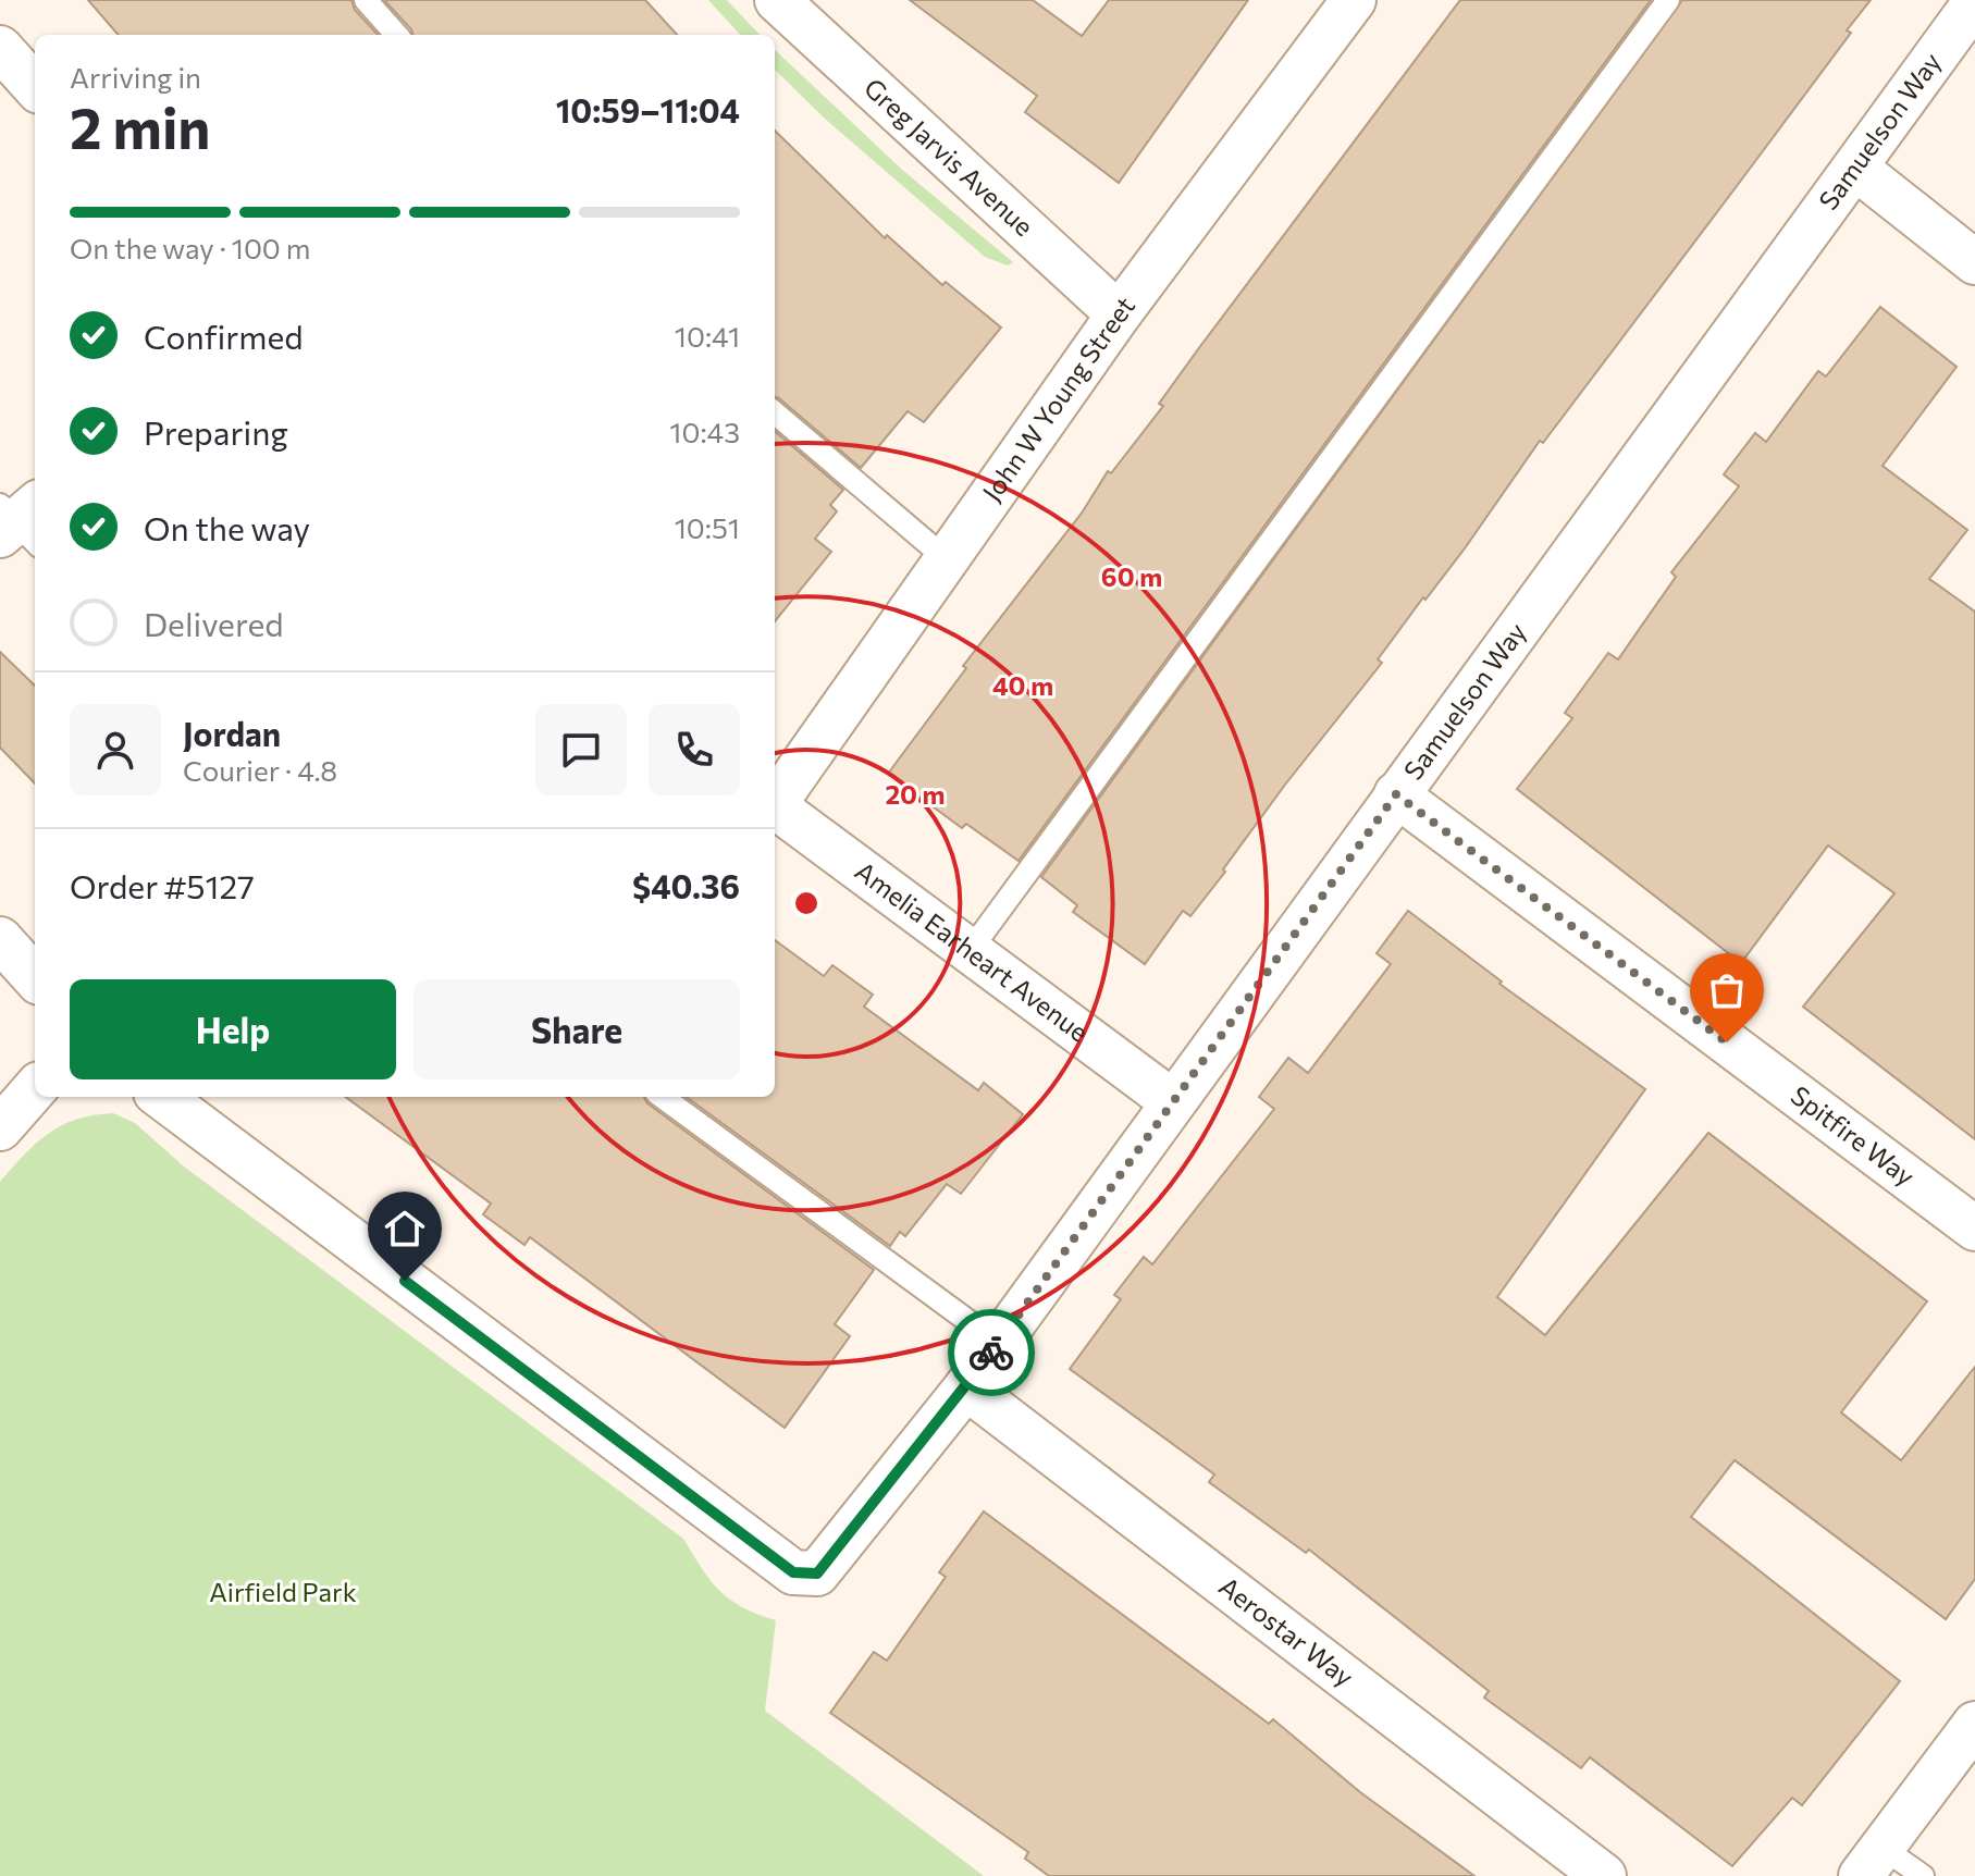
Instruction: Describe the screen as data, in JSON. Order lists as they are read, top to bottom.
{
  "streets": {
    "street": [
      "Samuelson Way",
      "Greg Jarvis Avenue",
      "John W Young Street",
      "Amelia Earheart Avenue",
      "Spitfire Way",
      "Aerostar Way"
    ]
  },
  "crossings": [
    ["Samuelson Way", "Amelia Earheart Avenue"],
    ["Samuelson Way", "Spitfire Way"],
    ["Samuelson Way", "Aerostar Way"],
    ["Greg Jarvis Avenue", "John W Young Street"]
  ],
  "parks": ["Airfield Park"],
  "page": {
    "heading": ["2 min", "Arriving in", "10:59–11:04"],
    "panel": [
      "Jordan",
      "Courier · 4.8",
      "Order #5127",
      "$40.36"
    ],
    "bar": "On the way · 100 m",
    "list": [
      ["Confirmed", "10:41"],
      ["Preparing", "10:43"],
      ["On the way", "10:51"],
      "Delivered"
    ],
    "buttons": ["Help", "Share"]
  },
  "rings": ["60 m", "40 m", "20 m"]
}
